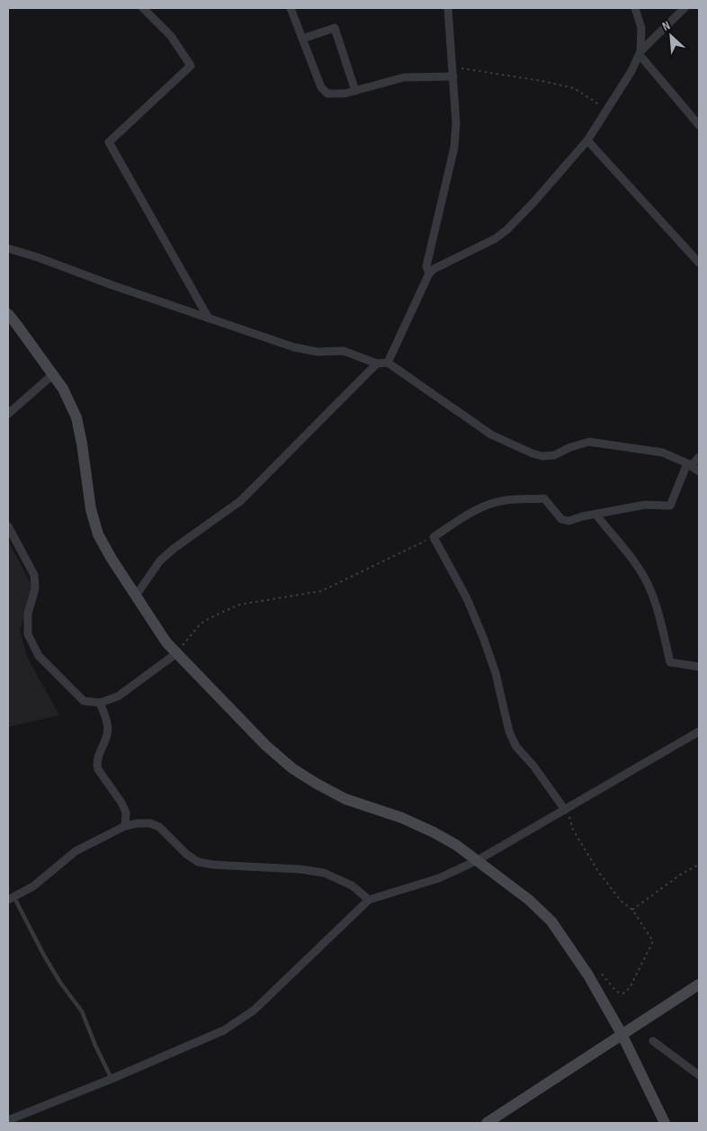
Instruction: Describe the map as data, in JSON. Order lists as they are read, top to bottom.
{
  "north": "top left"
}
